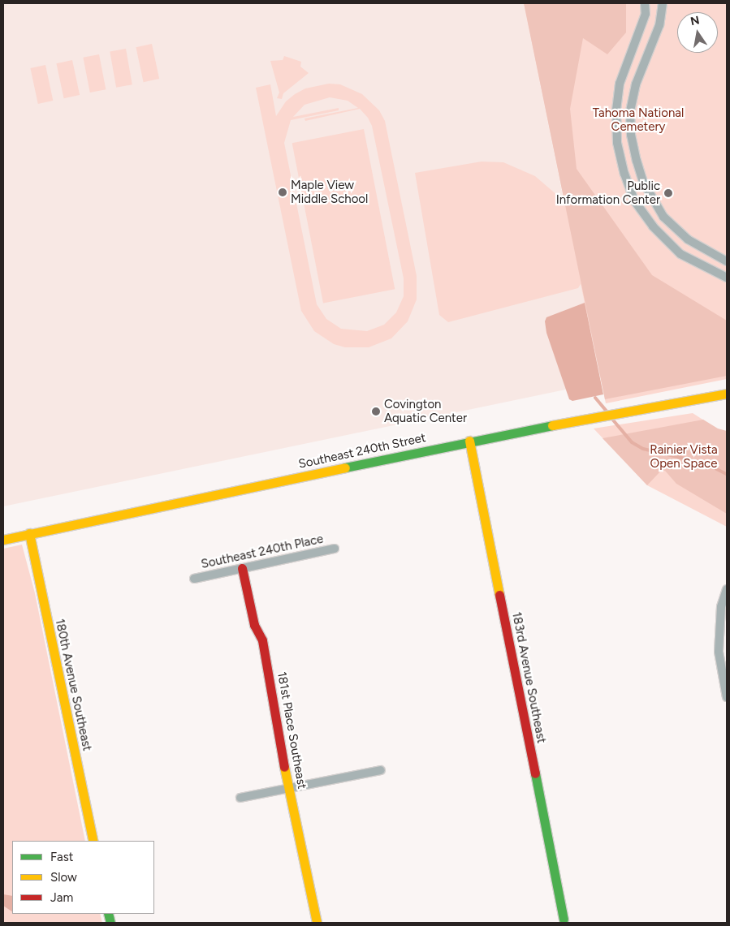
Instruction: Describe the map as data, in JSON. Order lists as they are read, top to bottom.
{
  "streets": {
    "street": [
      "Southeast 240th Street",
      "Southeast 240th Place",
      "183rd Avenue Southeast",
      "180th Avenue Southeast",
      "181st Place Southeast"
    ]
  },
  "crossings": [
    ["Southeast 240th Street", "183rd Avenue Southeast"],
    ["Southeast 240th Street", "180th Avenue Southeast"],
    ["Southeast 240th Place", "181st Place Southeast"]
  ],
  "parks": ["Tahoma National Cemetery", "Rainier Vista Open Space"],
  "places": ["Maple View Middle School", "Public Information Center", "Covington Aquatic Center"],
  "legend": ["Fast", "Slow", "Jam"],
  "north": "top"
}
